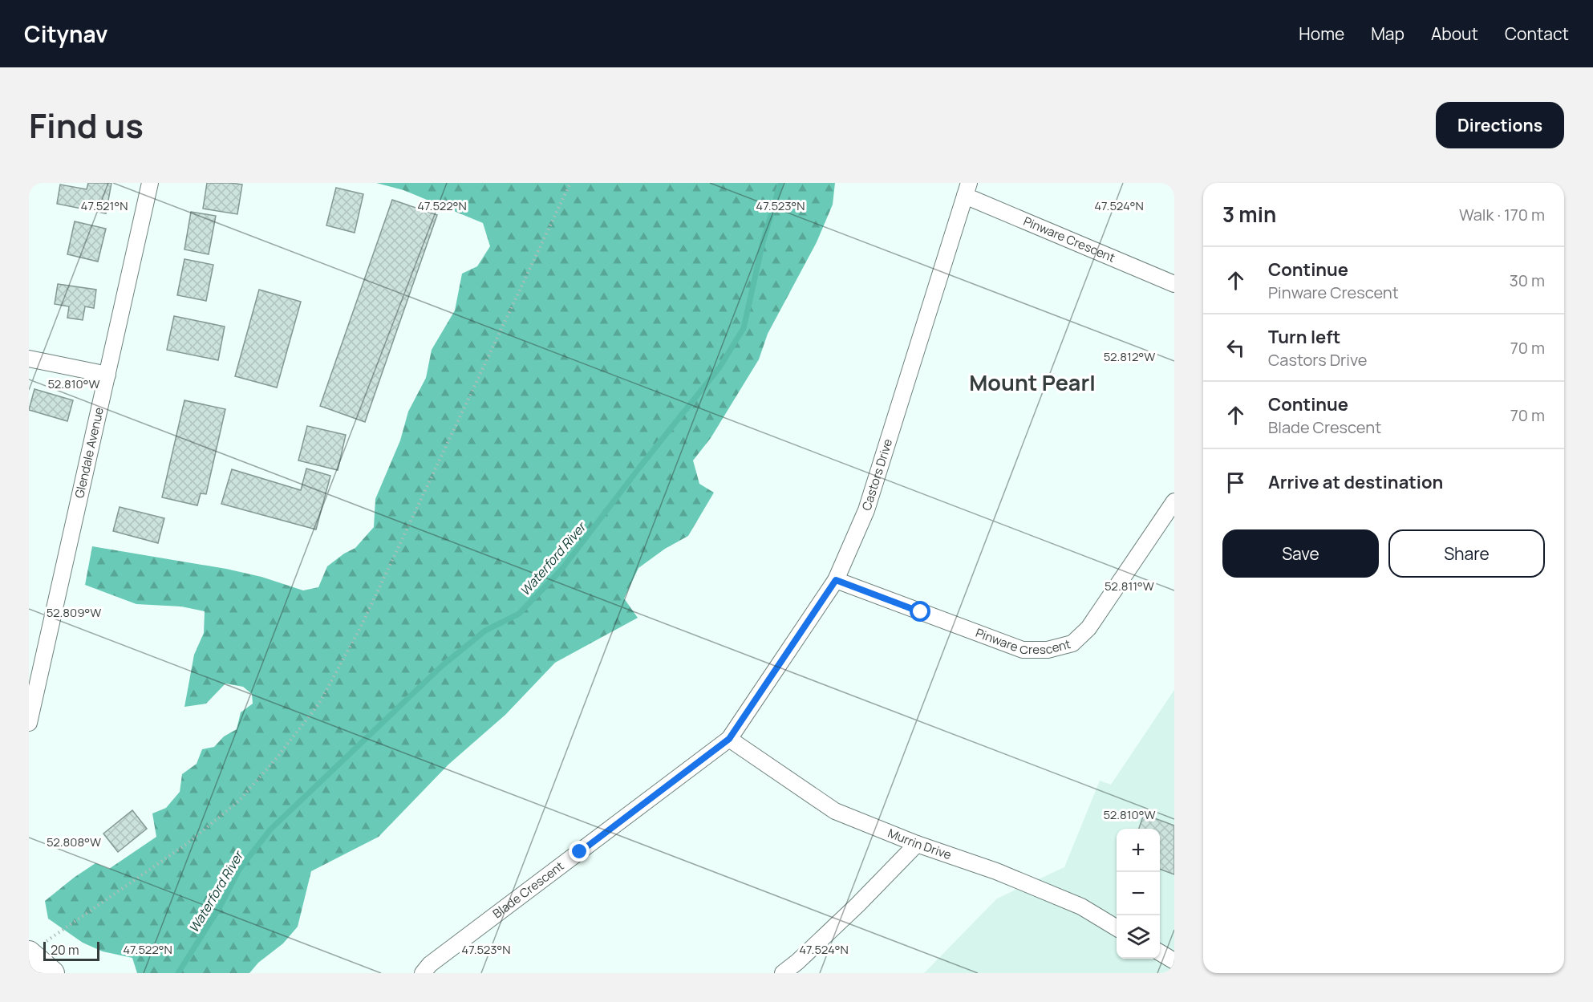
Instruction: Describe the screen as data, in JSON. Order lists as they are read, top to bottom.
{
  "streets": {
    "street": [
      "Pinware Crescent",
      "Glendale Avenue",
      "Castors Drive",
      "Murrin Drive",
      "Blade Crescent"
    ]
  },
  "crossings": [
    ["Pinware Crescent", "Castors Drive"],
    ["Castors Drive", "Murrin Drive"],
    ["Castors Drive", "Blade Crescent"],
    ["Murrin Drive", "Blade Crescent"]
  ],
  "districts": ["Mount Pearl"],
  "water": ["Waterford River"],
  "scale_bar": "20 m",
  "page": {
    "header": "Citynav",
    "nav": [
      "Home",
      "Map",
      "About",
      "Contact"
    ],
    "title": "Find us",
    "buttons": [
      "Directions",
      ["Save", "Share"]
    ],
    "heading": ["3 min", "Walk · 170 m"],
    "list": [
      ["Continue", "Pinware Crescent", "30 m"],
      ["Turn left", "Castors Drive", "70 m"],
      ["Continue", "Blade Crescent", "70 m"],
      "Arrive at destination"
    ],
    "map_buttons": ["+", "−"],
    "scale": "20 m"
  },
  "coordinates": [
    "47.521°N",
    "47.522°N",
    "47.523°N",
    "47.524°N",
    "52.812°W",
    "52.810°W",
    "52.811°W",
    "52.809°W",
    "52.808°W"
  ]
}
